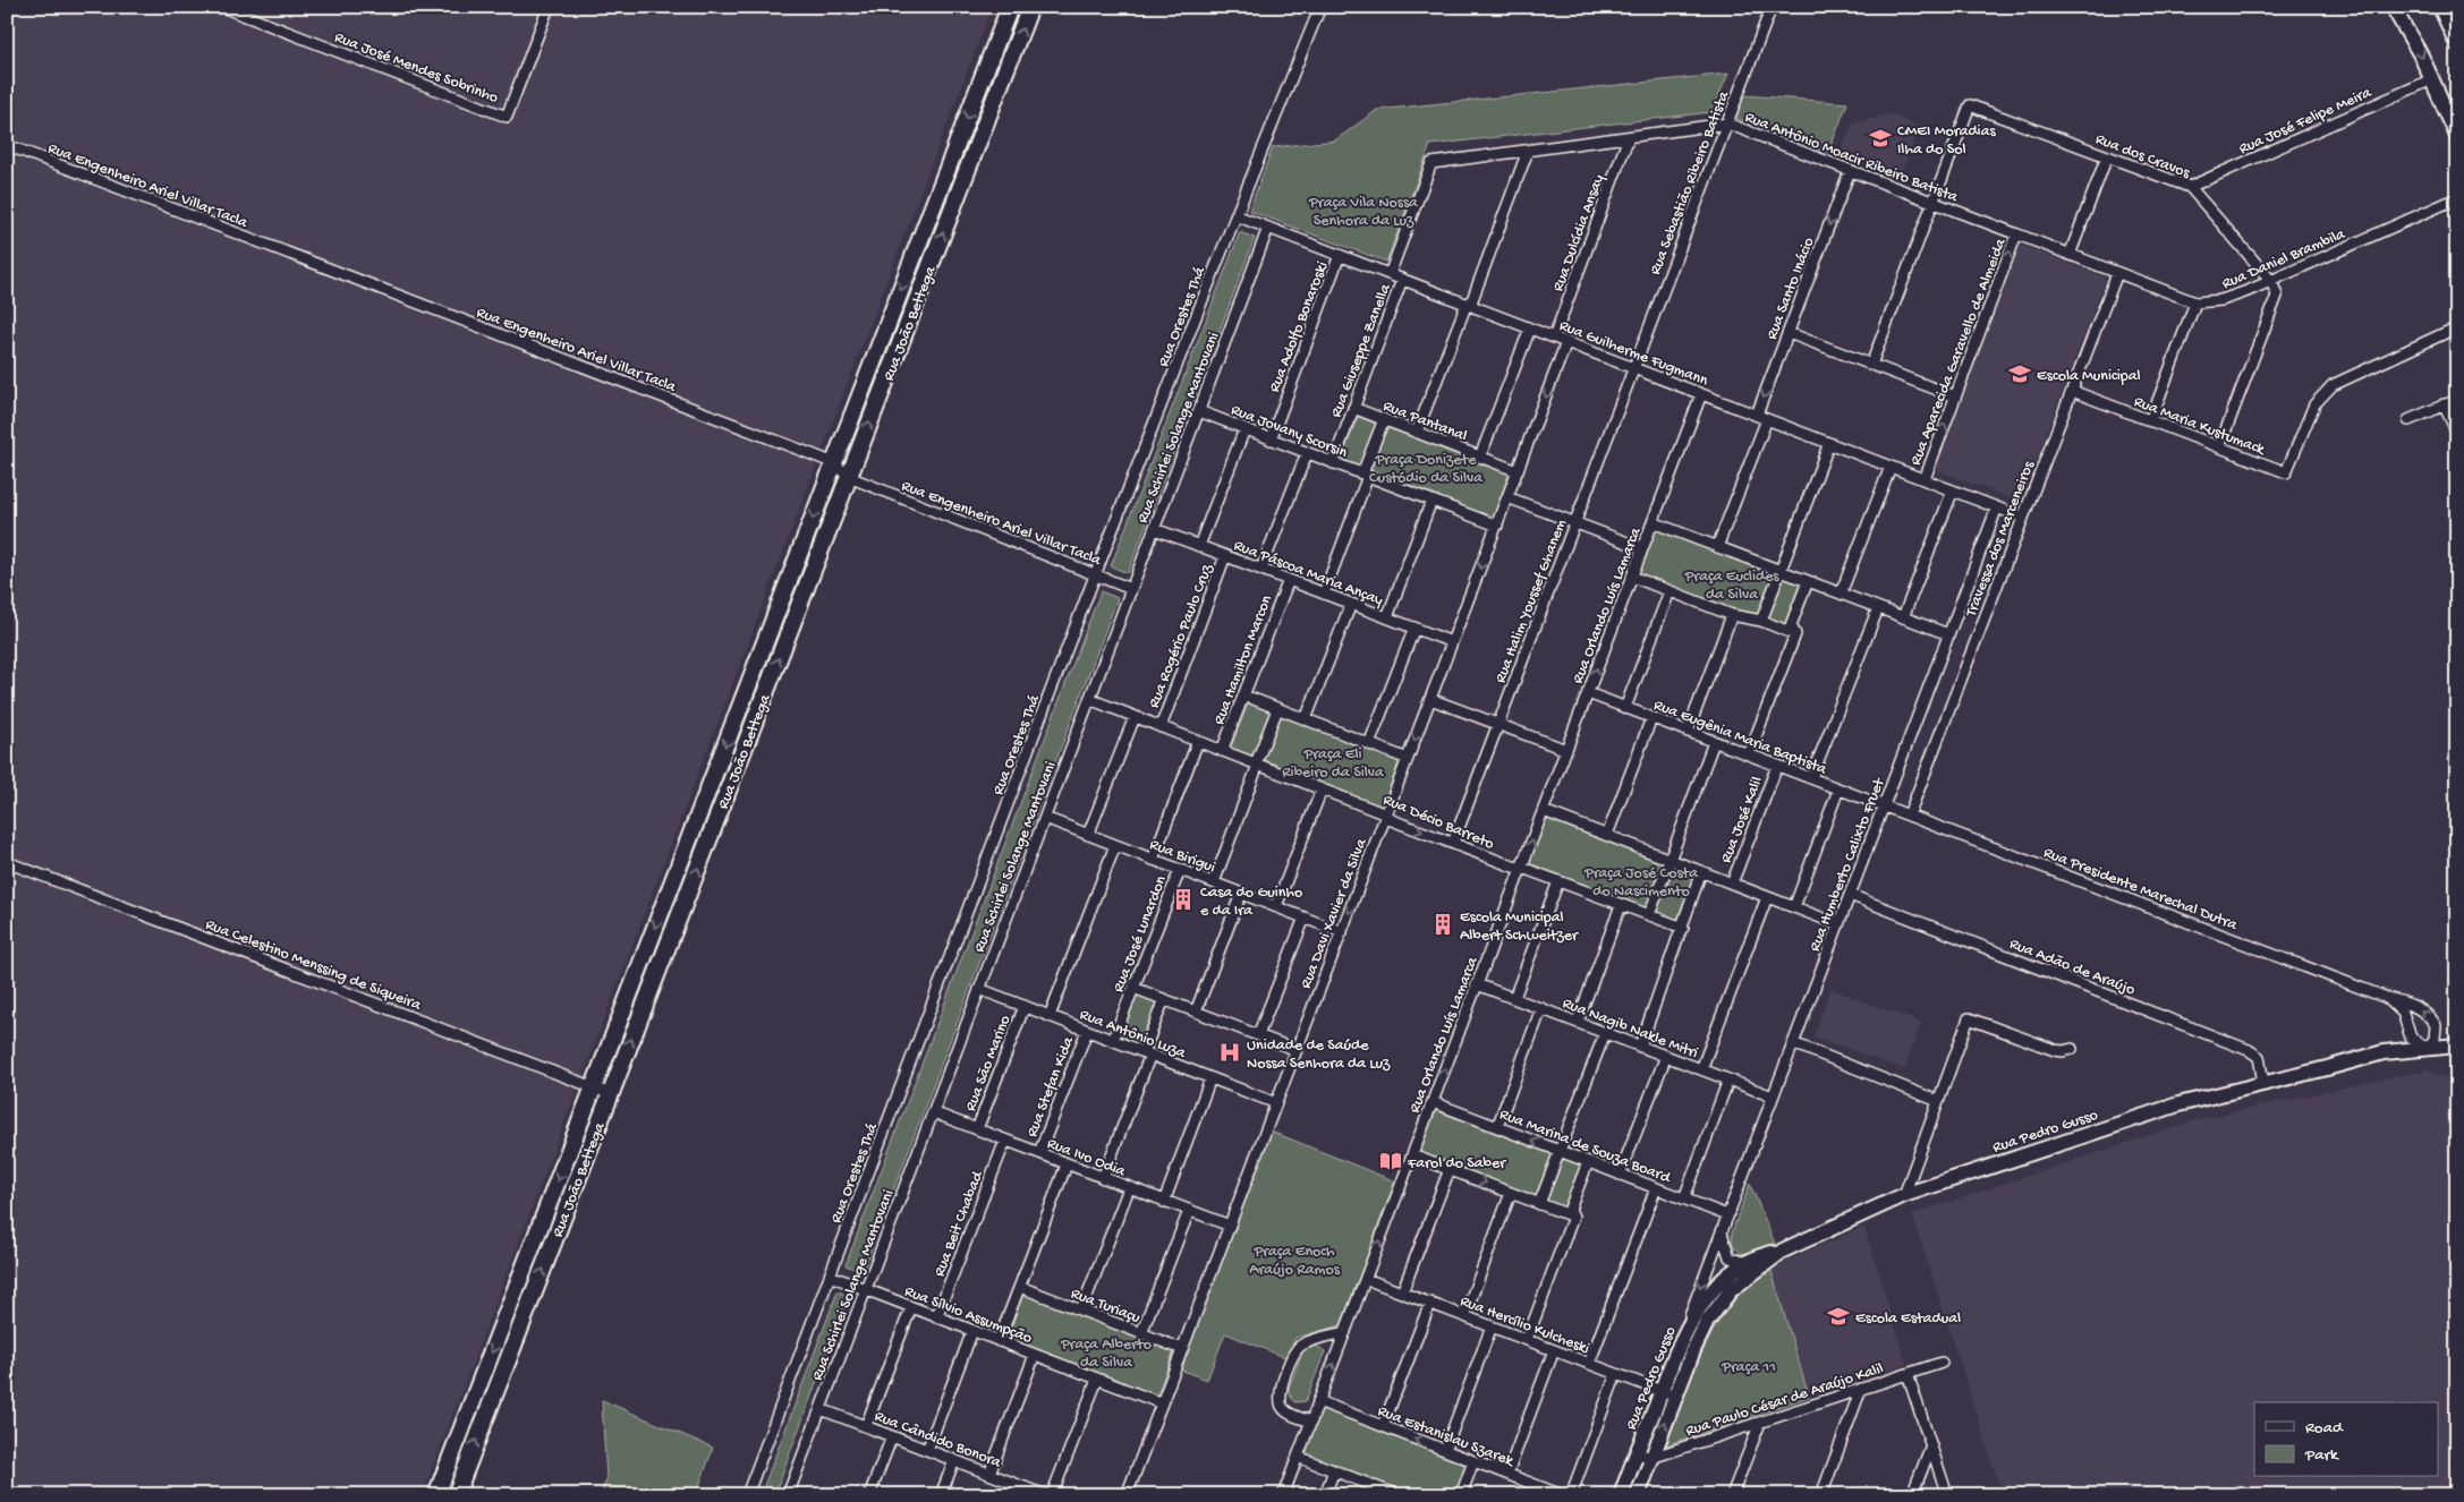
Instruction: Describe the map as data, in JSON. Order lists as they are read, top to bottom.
{
  "streets": {
    "main road": ["Rua João Bettega", "Rua Pedro Gusso"],
    "street": [
      "Rua José Mendes Sobrinho",
      "Rua José Felipe Meira",
      "Rua dos Cravos",
      "Rua Antônio Moacir Ribeiro Batista",
      "Rua Sebastião Ribeiro Batista",
      "Rua Engenheiro Ariel Villar Tacla",
      "Rua Dulcídia Ansay",
      "Rua Daniel Brambila",
      "Rua Santo Inácio",
      "Rua Orestes Thá",
      "Rua Adolfo Bonaroski",
      "Rua Giuseppe Zanella",
      "Rua Guilherme Fugmann",
      "Rua Aparecida Garavello de Almeida",
      "Rua Pantanal",
      "Rua Maria Kustumack",
      "Rua Schirlei Solange Mantovani",
      "Rua Jovany Scorsin",
      "Travessa dos Marceneiros",
      "Rua Páscoa Maria Ançay",
      "Rua Halim Youssef Ghanem",
      "Rua Orlando Luís Lamarca",
      "Rua Rogério Paulo Cruz",
      "Rua Hamilton Marcon",
      "Rua Eugênia Maria Baptista",
      "Rua José Kalil",
      "Rua Décio Barreto",
      "Rua Birigui",
      "Rua Humberto Calixto Fruet",
      "Rua Presidente Marechal Dutra",
      "Rua Davi Xavier da Silva",
      "Rua José Lunardon",
      "Rua Celestino Menssing de Siqueira",
      "Rua Adão de Araújo",
      "Rua Nagib Nakle Mitri",
      "Rua Antônio Luza",
      "Rua São Marino",
      "Rua Stefan Kida",
      "Rua Marina de Souza Board",
      "Rua Ivo Odia",
      "Rua Beit Chabad",
      "Rua Turiaçu",
      "Rua Sílvio Assumpção",
      "Rua Hercílio Kulcheski",
      "Rua Paulo César de Araújo Kalil",
      "Rua Estanislau Szarek",
      "Rua Cândido Bonora"
    ]
  },
  "crossings": [
    ["Rua José Felipe Meira", "Rua dos Cravos"],
    ["Rua dos Cravos", "Rua Antônio Moacir Ribeiro Batista"],
    ["Rua dos Cravos", "Rua Daniel Brambila"],
    ["Rua Antônio Moacir Ribeiro Batista", "Rua Sebastião Ribeiro Batista"],
    ["Rua Antônio Moacir Ribeiro Batista", "Rua Dulcídia Ansay"],
    ["Rua Antônio Moacir Ribeiro Batista", "Rua Daniel Brambila"],
    ["Rua Antônio Moacir Ribeiro Batista", "Rua Santo Inácio"],
    ["Rua Antônio Moacir Ribeiro Batista", "Rua Guilherme Fugmann"],
    ["Rua Antônio Moacir Ribeiro Batista", "Rua Aparecida Garavello de Almeida"],
    ["Rua Antônio Moacir Ribeiro Batista", "Travessa dos Marceneiros"],
    ["Rua Sebastião Ribeiro Batista", "Rua Guilherme Fugmann"],
    ["Rua Sebastião Ribeiro Batista", "Rua Halim Youssef Ghanem"],
    ["Rua Engenheiro Ariel Villar Tacla", "Rua Orestes Thá"],
    ["Rua Engenheiro Ariel Villar Tacla", "Rua João Bettega"],
    ["Rua Engenheiro Ariel Villar Tacla", "Rua Schirlei Solange Mantovani"],
    ["Rua Dulcídia Ansay", "Rua Guilherme Fugmann"],
    ["Rua Daniel Brambila", "Travessa dos Marceneiros"],
    ["Rua Santo Inácio", "Rua Guilherme Fugmann"],
    ["Rua Orestes Thá", "Rua Guilherme Fugmann"],
    ["Rua Orestes Thá", "Rua Sílvio Assumpção"],
    ["Rua João Bettega", "Rua Celestino Menssing de Siqueira"],
    ["Rua Adolfo Bonaroski", "Rua Guilherme Fugmann"],
    ["Rua Adolfo Bonaroski", "Rua Jovany Scorsin"],
    ["Rua Giuseppe Zanella", "Rua Guilherme Fugmann"],
    ["Rua Giuseppe Zanella", "Rua Pantanal"],
    ["Rua Giuseppe Zanella", "Rua Jovany Scorsin"],
    ["Rua Guilherme Fugmann", "Rua Aparecida Garavello de Almeida"],
    ["Rua Guilherme Fugmann", "Rua Schirlei Solange Mantovani"],
    ["Rua Guilherme Fugmann", "Travessa dos Marceneiros"],
    ["Rua Guilherme Fugmann", "Rua Halim Youssef Ghanem"],
    ["Rua Guilherme Fugmann", "Rua Orlando Luís Lamarca"],
    ["Rua Guilherme Fugmann", "Rua Humberto Calixto Fruet"],
    ["Rua Guilherme Fugmann", "Rua Davi Xavier da Silva"],
    ["Rua Pantanal", "Rua Davi Xavier da Silva"],
    ["Rua Maria Kustumack", "Travessa dos Marceneiros"],
    ["Rua Schirlei Solange Mantovani", "Rua Jovany Scorsin"],
    ["Rua Schirlei Solange Mantovani", "Rua Páscoa Maria Ançay"],
    ["Rua Schirlei Solange Mantovani", "Rua Décio Barreto"],
    ["Rua Schirlei Solange Mantovani", "Rua Birigui"],
    ["Rua Schirlei Solange Mantovani", "Rua Antônio Luza"],
    ["Rua Schirlei Solange Mantovani", "Rua Ivo Odia"],
    ["Rua Schirlei Solange Mantovani", "Rua Sílvio Assumpção"],
    ["Rua Schirlei Solange Mantovani", "Rua Cândido Bonora"],
    ["Rua Jovany Scorsin", "Rua Davi Xavier da Silva"],
    ["Travessa dos Marceneiros", "Rua Presidente Marechal Dutra"],
    ["Rua Páscoa Maria Ançay", "Rua Rogério Paulo Cruz"],
    ["Rua Páscoa Maria Ançay", "Rua Hamilton Marcon"],
    ["Rua Páscoa Maria Ançay", "Rua Davi Xavier da Silva"],
    ["Rua Halim Youssef Ghanem", "Rua Décio Barreto"],
    ["Rua Orlando Luís Lamarca", "Rua Eugênia Maria Baptista"],
    ["Rua Orlando Luís Lamarca", "Rua Décio Barreto"],
    ["Rua Orlando Luís Lamarca", "Rua Nagib Nakle Mitri"],
    ["Rua Orlando Luís Lamarca", "Rua Marina de Souza Board"],
    ["Rua Orlando Luís Lamarca", "Rua Hercílio Kulcheski"],
    ["Rua Orlando Luís Lamarca", "Rua Estanislau Szarek"],
    ["Rua Rogério Paulo Cruz", "Rua Décio Barreto"],
    ["Rua Hamilton Marcon", "Rua Décio Barreto"],
    ["Rua Eugênia Maria Baptista", "Rua José Kalil"],
    ["Rua Eugênia Maria Baptista", "Rua Humberto Calixto Fruet"],
    ["Rua Eugênia Maria Baptista", "Rua Presidente Marechal Dutra"],
    ["Rua Décio Barreto", "Rua Davi Xavier da Silva"],
    ["Rua Birigui", "Rua Davi Xavier da Silva"],
    ["Rua Birigui", "Rua José Lunardon"],
    ["Rua Humberto Calixto Fruet", "Rua Presidente Marechal Dutra"],
    ["Rua Humberto Calixto Fruet", "Rua Adão de Araújo"],
    ["Rua Humberto Calixto Fruet", "Rua Nagib Nakle Mitri"],
    ["Rua Humberto Calixto Fruet", "Rua Pedro Gusso"],
    ["Rua Humberto Calixto Fruet", "Rua Marina de Souza Board"],
    ["Rua Presidente Marechal Dutra", "Rua Pedro Gusso"],
    ["Rua Davi Xavier da Silva", "Rua Antônio Luza"],
    ["Rua Davi Xavier da Silva", "Rua Ivo Odia"],
    ["Rua Davi Xavier da Silva", "Rua Turiaçu"],
    ["Rua Davi Xavier da Silva", "Rua Sílvio Assumpção"],
    ["Rua José Lunardon", "Rua Antônio Luza"],
    ["Rua Adão de Araújo", "Rua Pedro Gusso"],
    ["Rua Antônio Luza", "Rua São Marino"],
    ["Rua Antônio Luza", "Rua Stefan Kida"],
    ["Rua São Marino", "Rua Ivo Odia"],
    ["Rua Stefan Kida", "Rua Ivo Odia"],
    ["Rua Pedro Gusso", "Rua Hercílio Kulcheski"],
    ["Rua Pedro Gusso", "Rua Paulo César de Araújo Kalil"],
    ["Rua Ivo Odia", "Rua Beit Chabad"],
    ["Rua Beit Chabad", "Rua Sílvio Assumpção"]
  ],
  "parks": [
    "Praça Vila Nossa Senhora da Luz",
    "Praça Donizete Custódio da Silva",
    "Praça Euclides da Silva",
    "Praça Eli Ribeiro da Silva",
    "Praça José Costa do Nascimento",
    "Praça Enoch Araújo Ramos",
    "Praça Alberto da Silva",
    "Praça 11"
  ],
  "places": {
    "school or university": ["CMEI Moradias Ilha do Sol", "Escola Municipal", "Escola Estadual"],
    "building": ["Casa do Guinho e da Ira", "Escola Municipal Albert Schweitzer"],
    "hospital": ["Unidade de Saúde Nossa Senhora da Luz"],
    "library": ["Farol do Saber"]
  },
  "legend": ["Road", "Park"]
}
